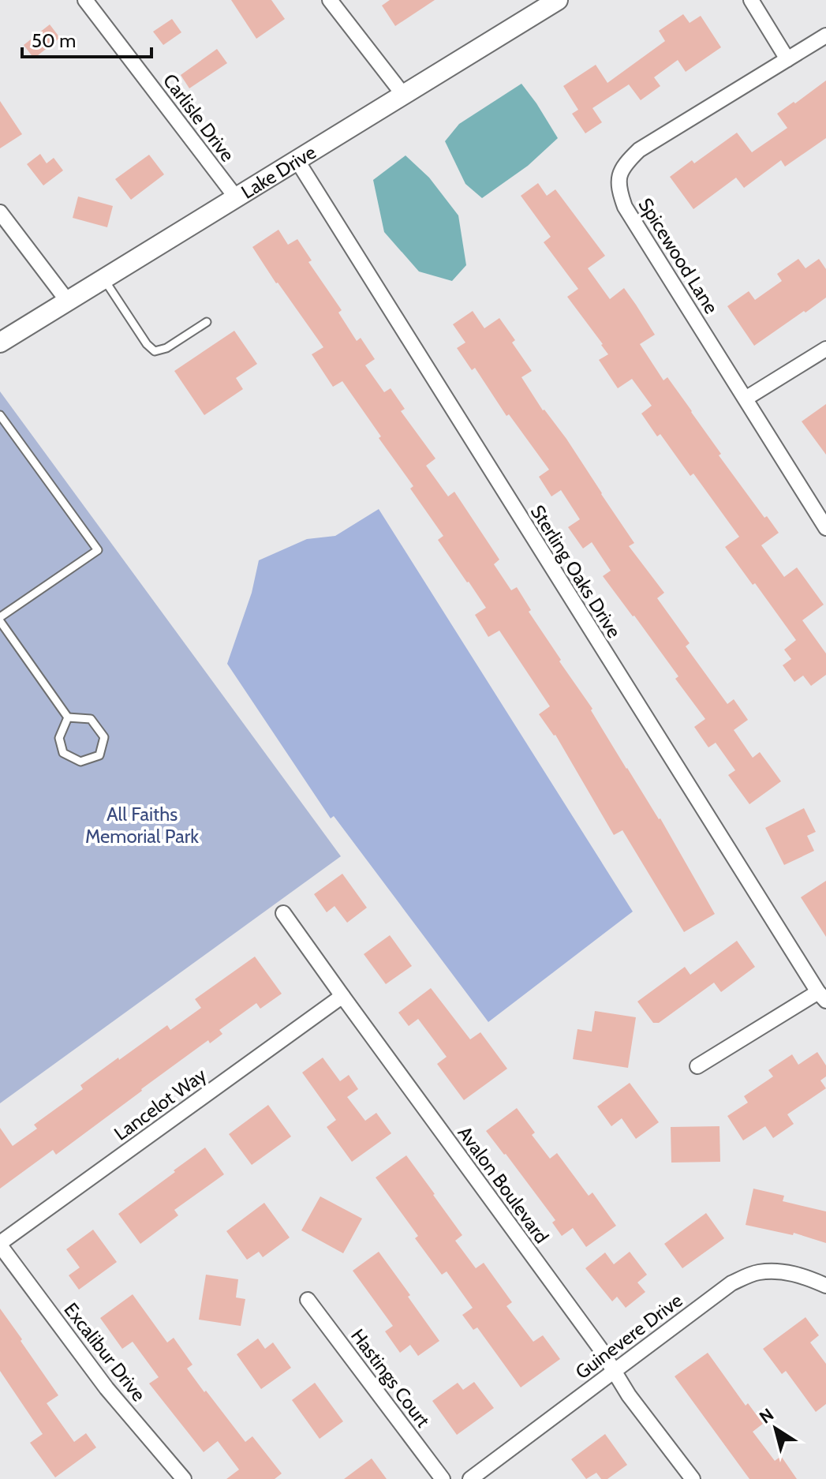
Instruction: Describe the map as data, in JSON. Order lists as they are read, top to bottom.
{
  "streets": {
    "street": [
      "Carlisle Drive",
      "Lake Drive",
      "Spicewood Lane",
      "Sterling Oaks Drive",
      "Lancelot Way",
      "Avalon Boulevard",
      "Guinevere Drive",
      "Excalibur Drive",
      "Hastings Court"
    ]
  },
  "crossings": [
    ["Carlisle Drive", "Lake Drive"],
    ["Lake Drive", "Sterling Oaks Drive"],
    ["Lancelot Way", "Avalon Boulevard"],
    ["Lancelot Way", "Excalibur Drive"],
    ["Avalon Boulevard", "Guinevere Drive"]
  ],
  "parks": ["All Faiths Memorial Park"],
  "scale_bar": "50 m",
  "north": "top left"
}
